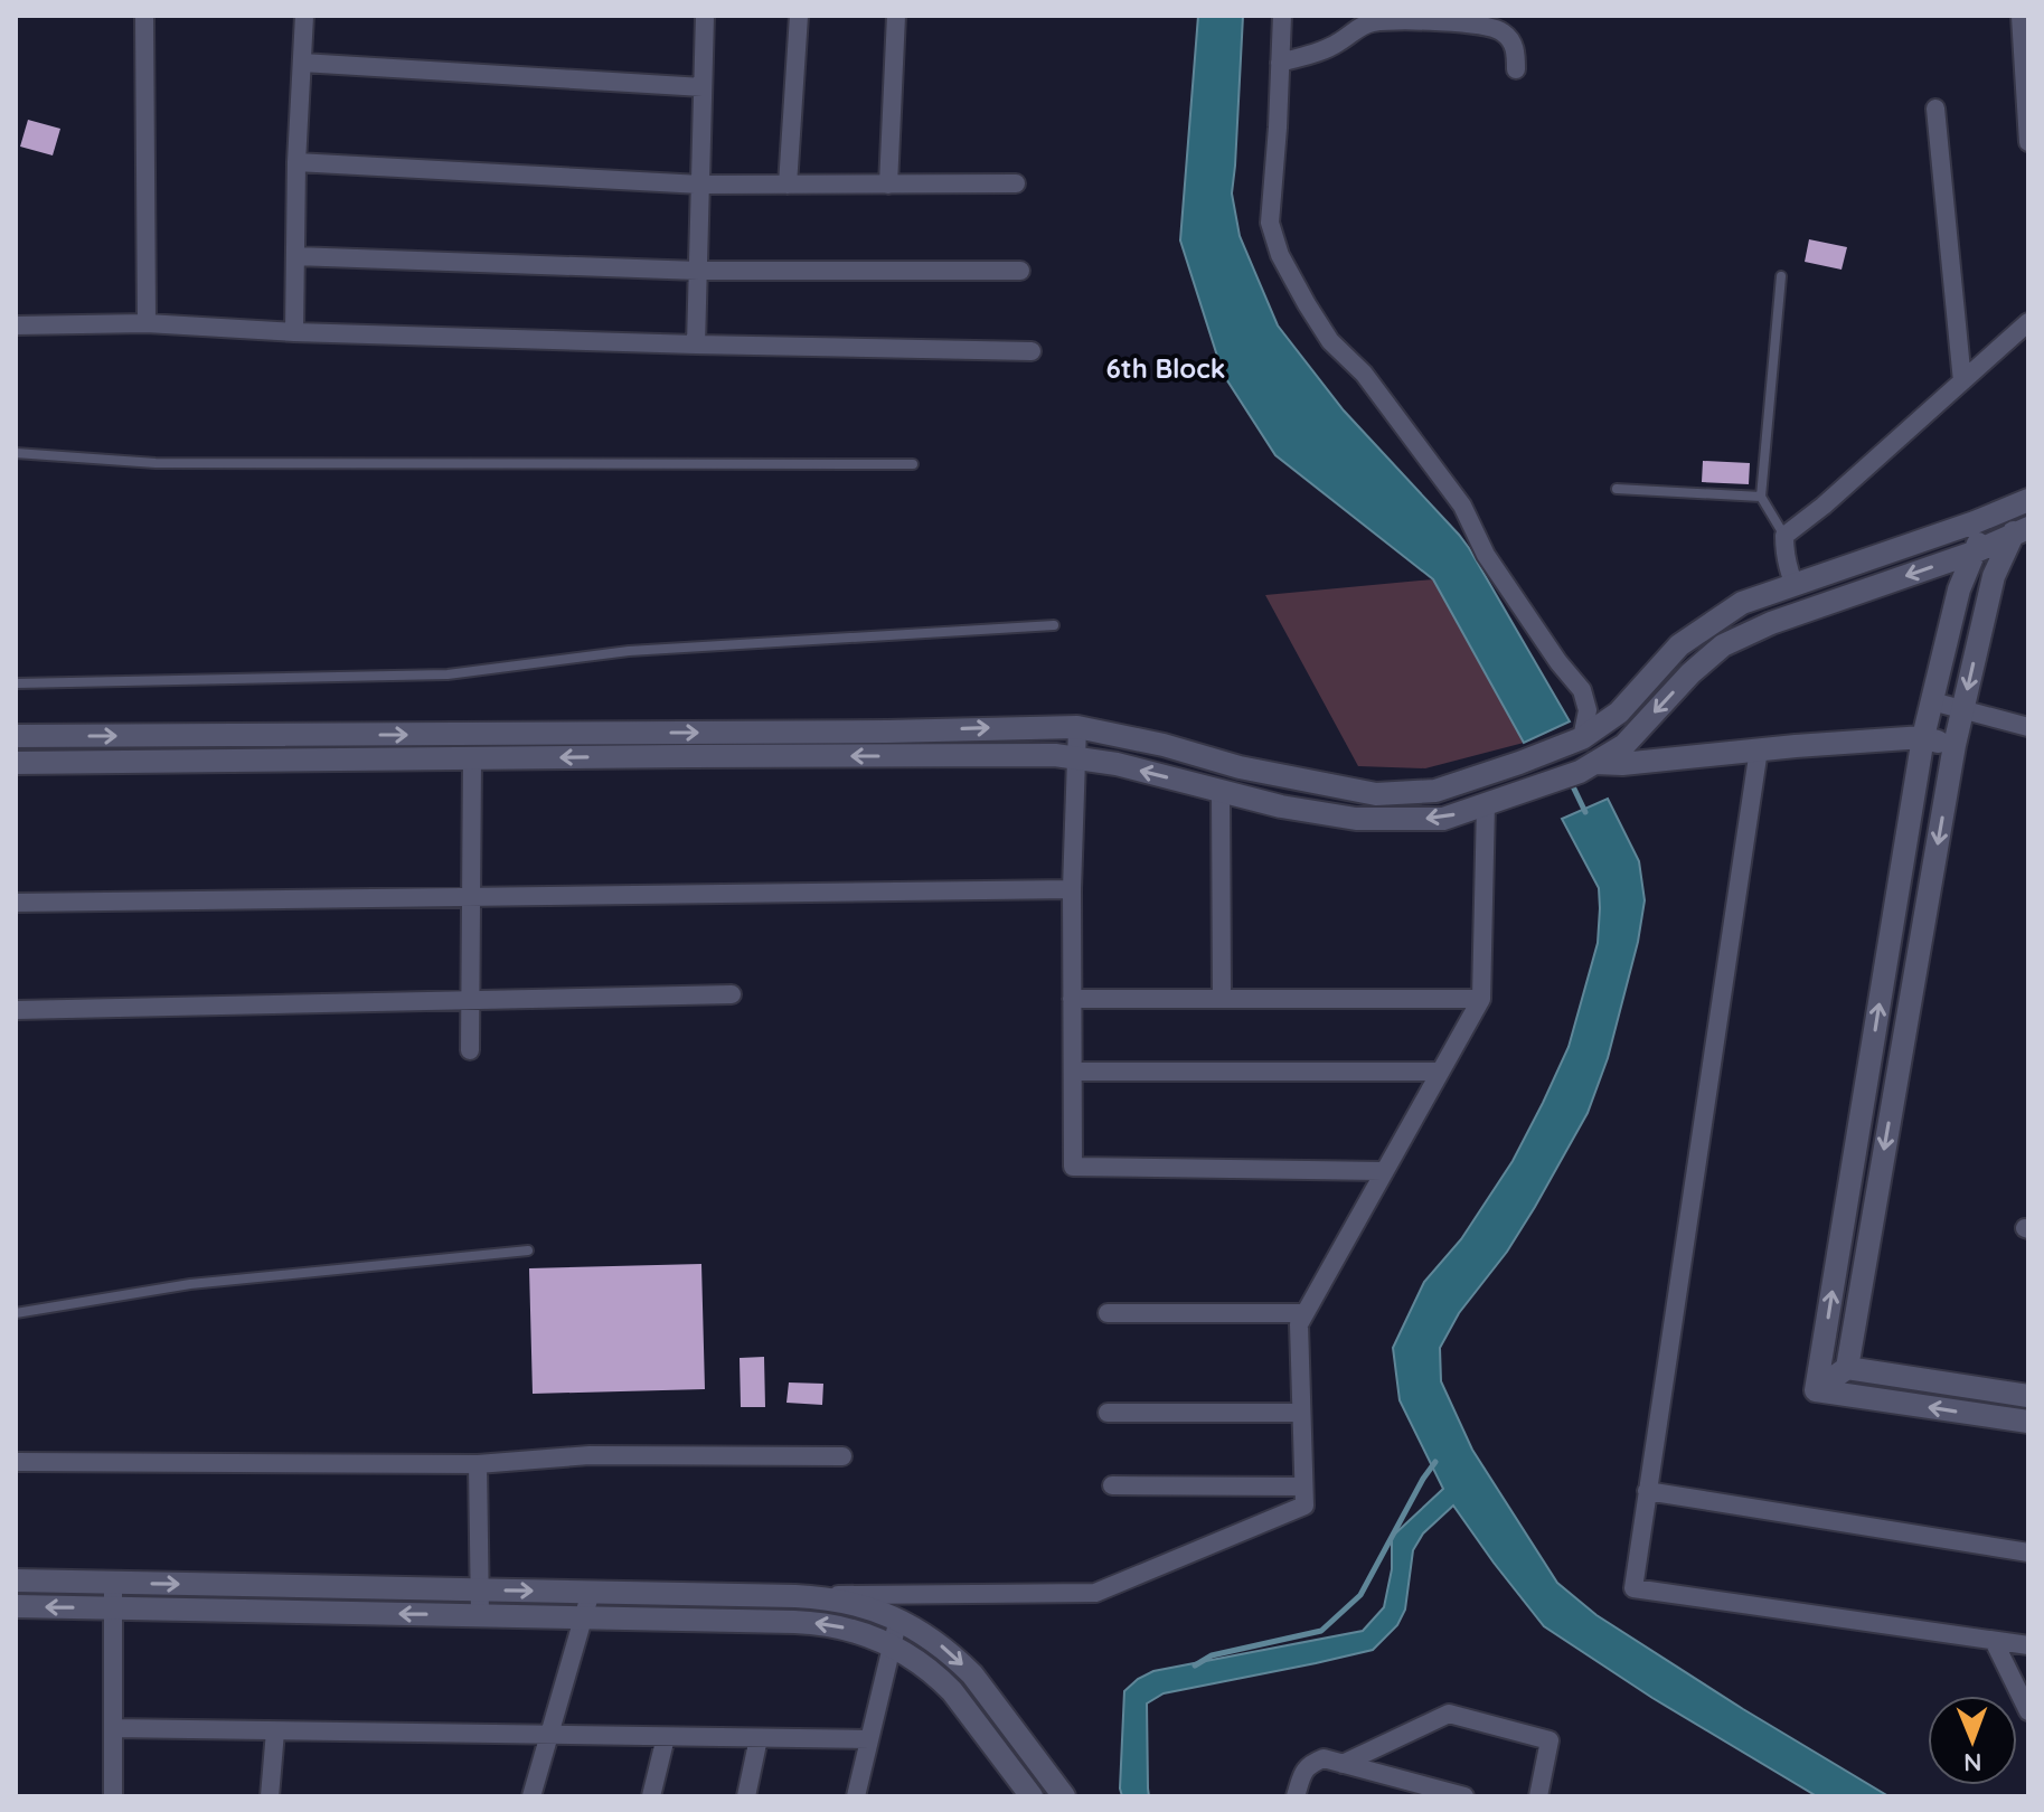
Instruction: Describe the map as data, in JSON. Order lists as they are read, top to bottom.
{
  "districts": ["6th Block"],
  "north": "bottom"
}
